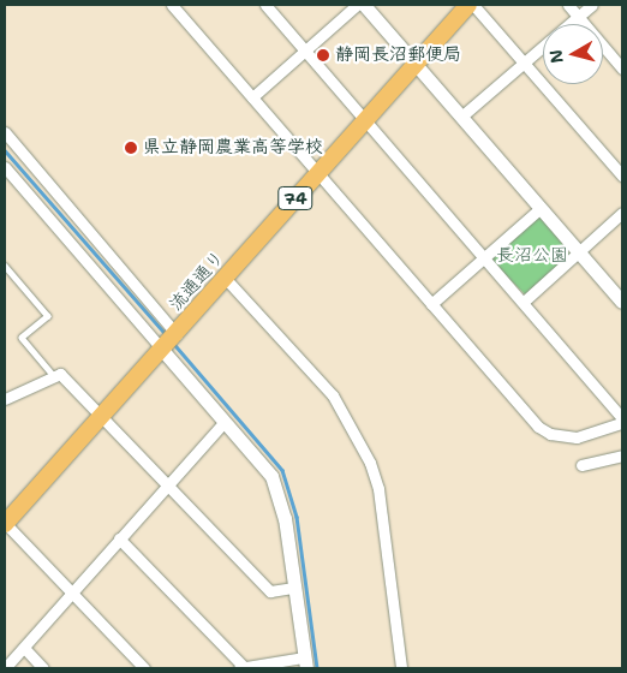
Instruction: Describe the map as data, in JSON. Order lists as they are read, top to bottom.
{
  "streets": {
    "main road": ["74", "流通通り"]
  },
  "crossings": [
    ["74", "流通通り"]
  ],
  "parks": ["長沼公園"],
  "places": ["静岡長沼郵便局", "県立静岡農業高等学校"],
  "north": "left"
}
